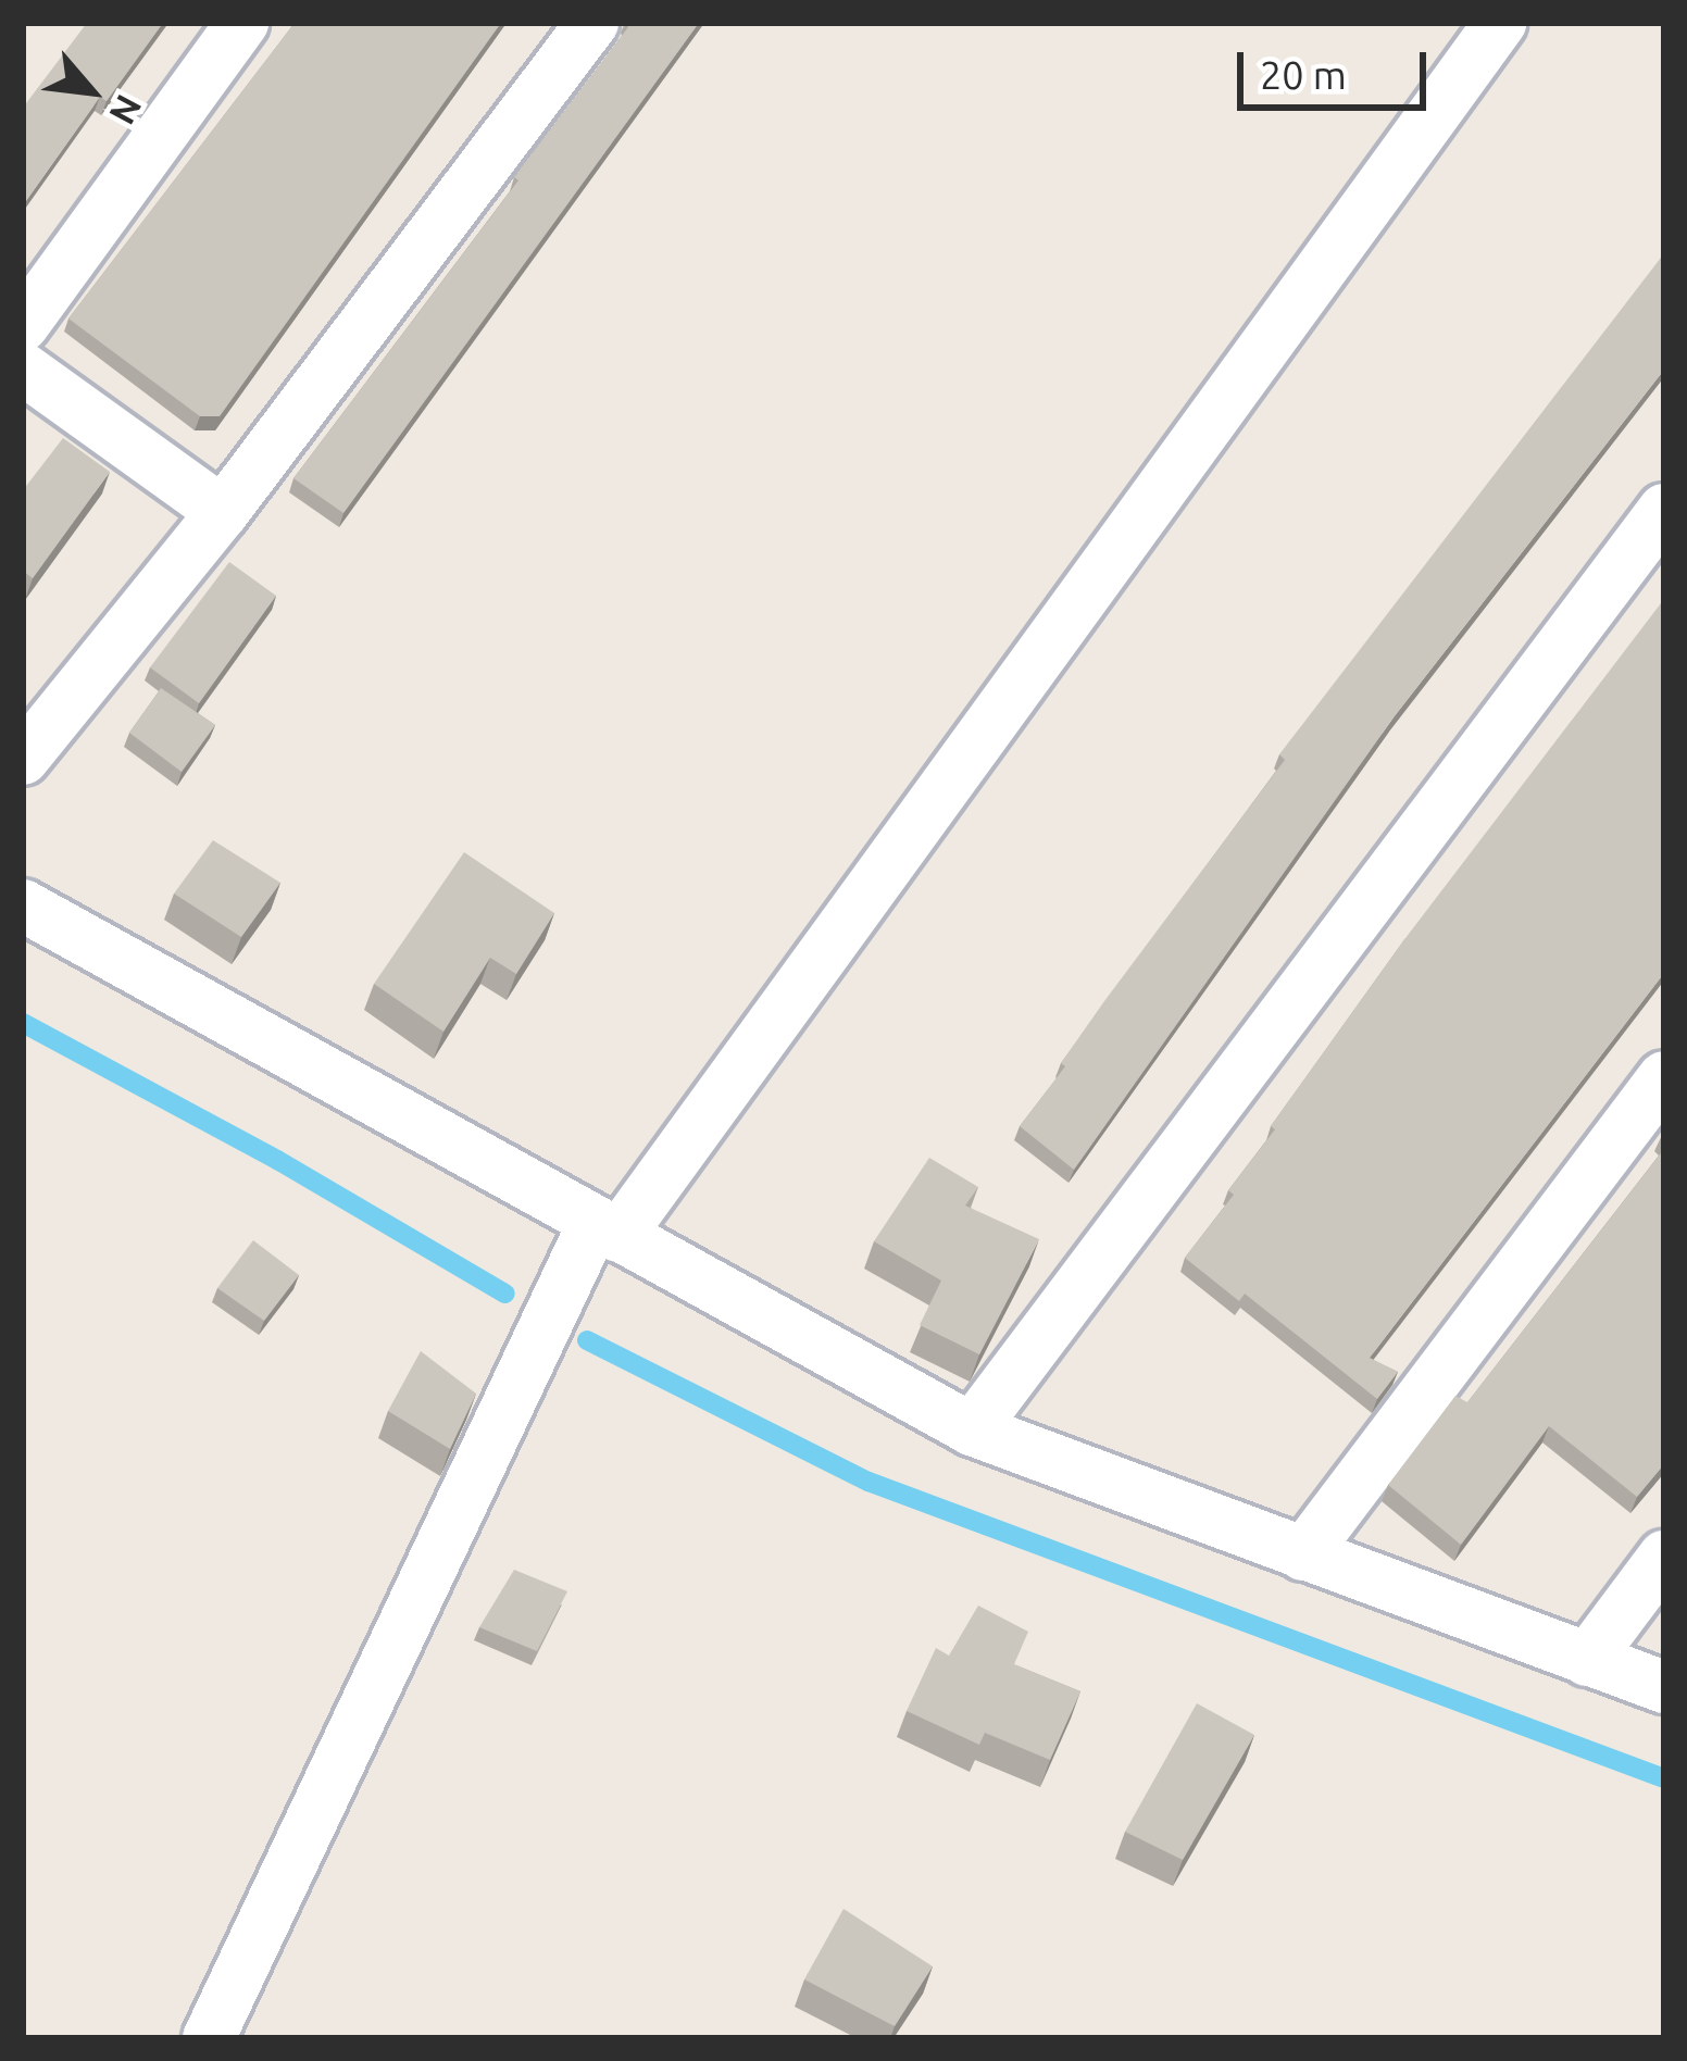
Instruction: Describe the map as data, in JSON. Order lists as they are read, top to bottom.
{
  "scale_bar": "20 m",
  "north": "bottom right"
}
